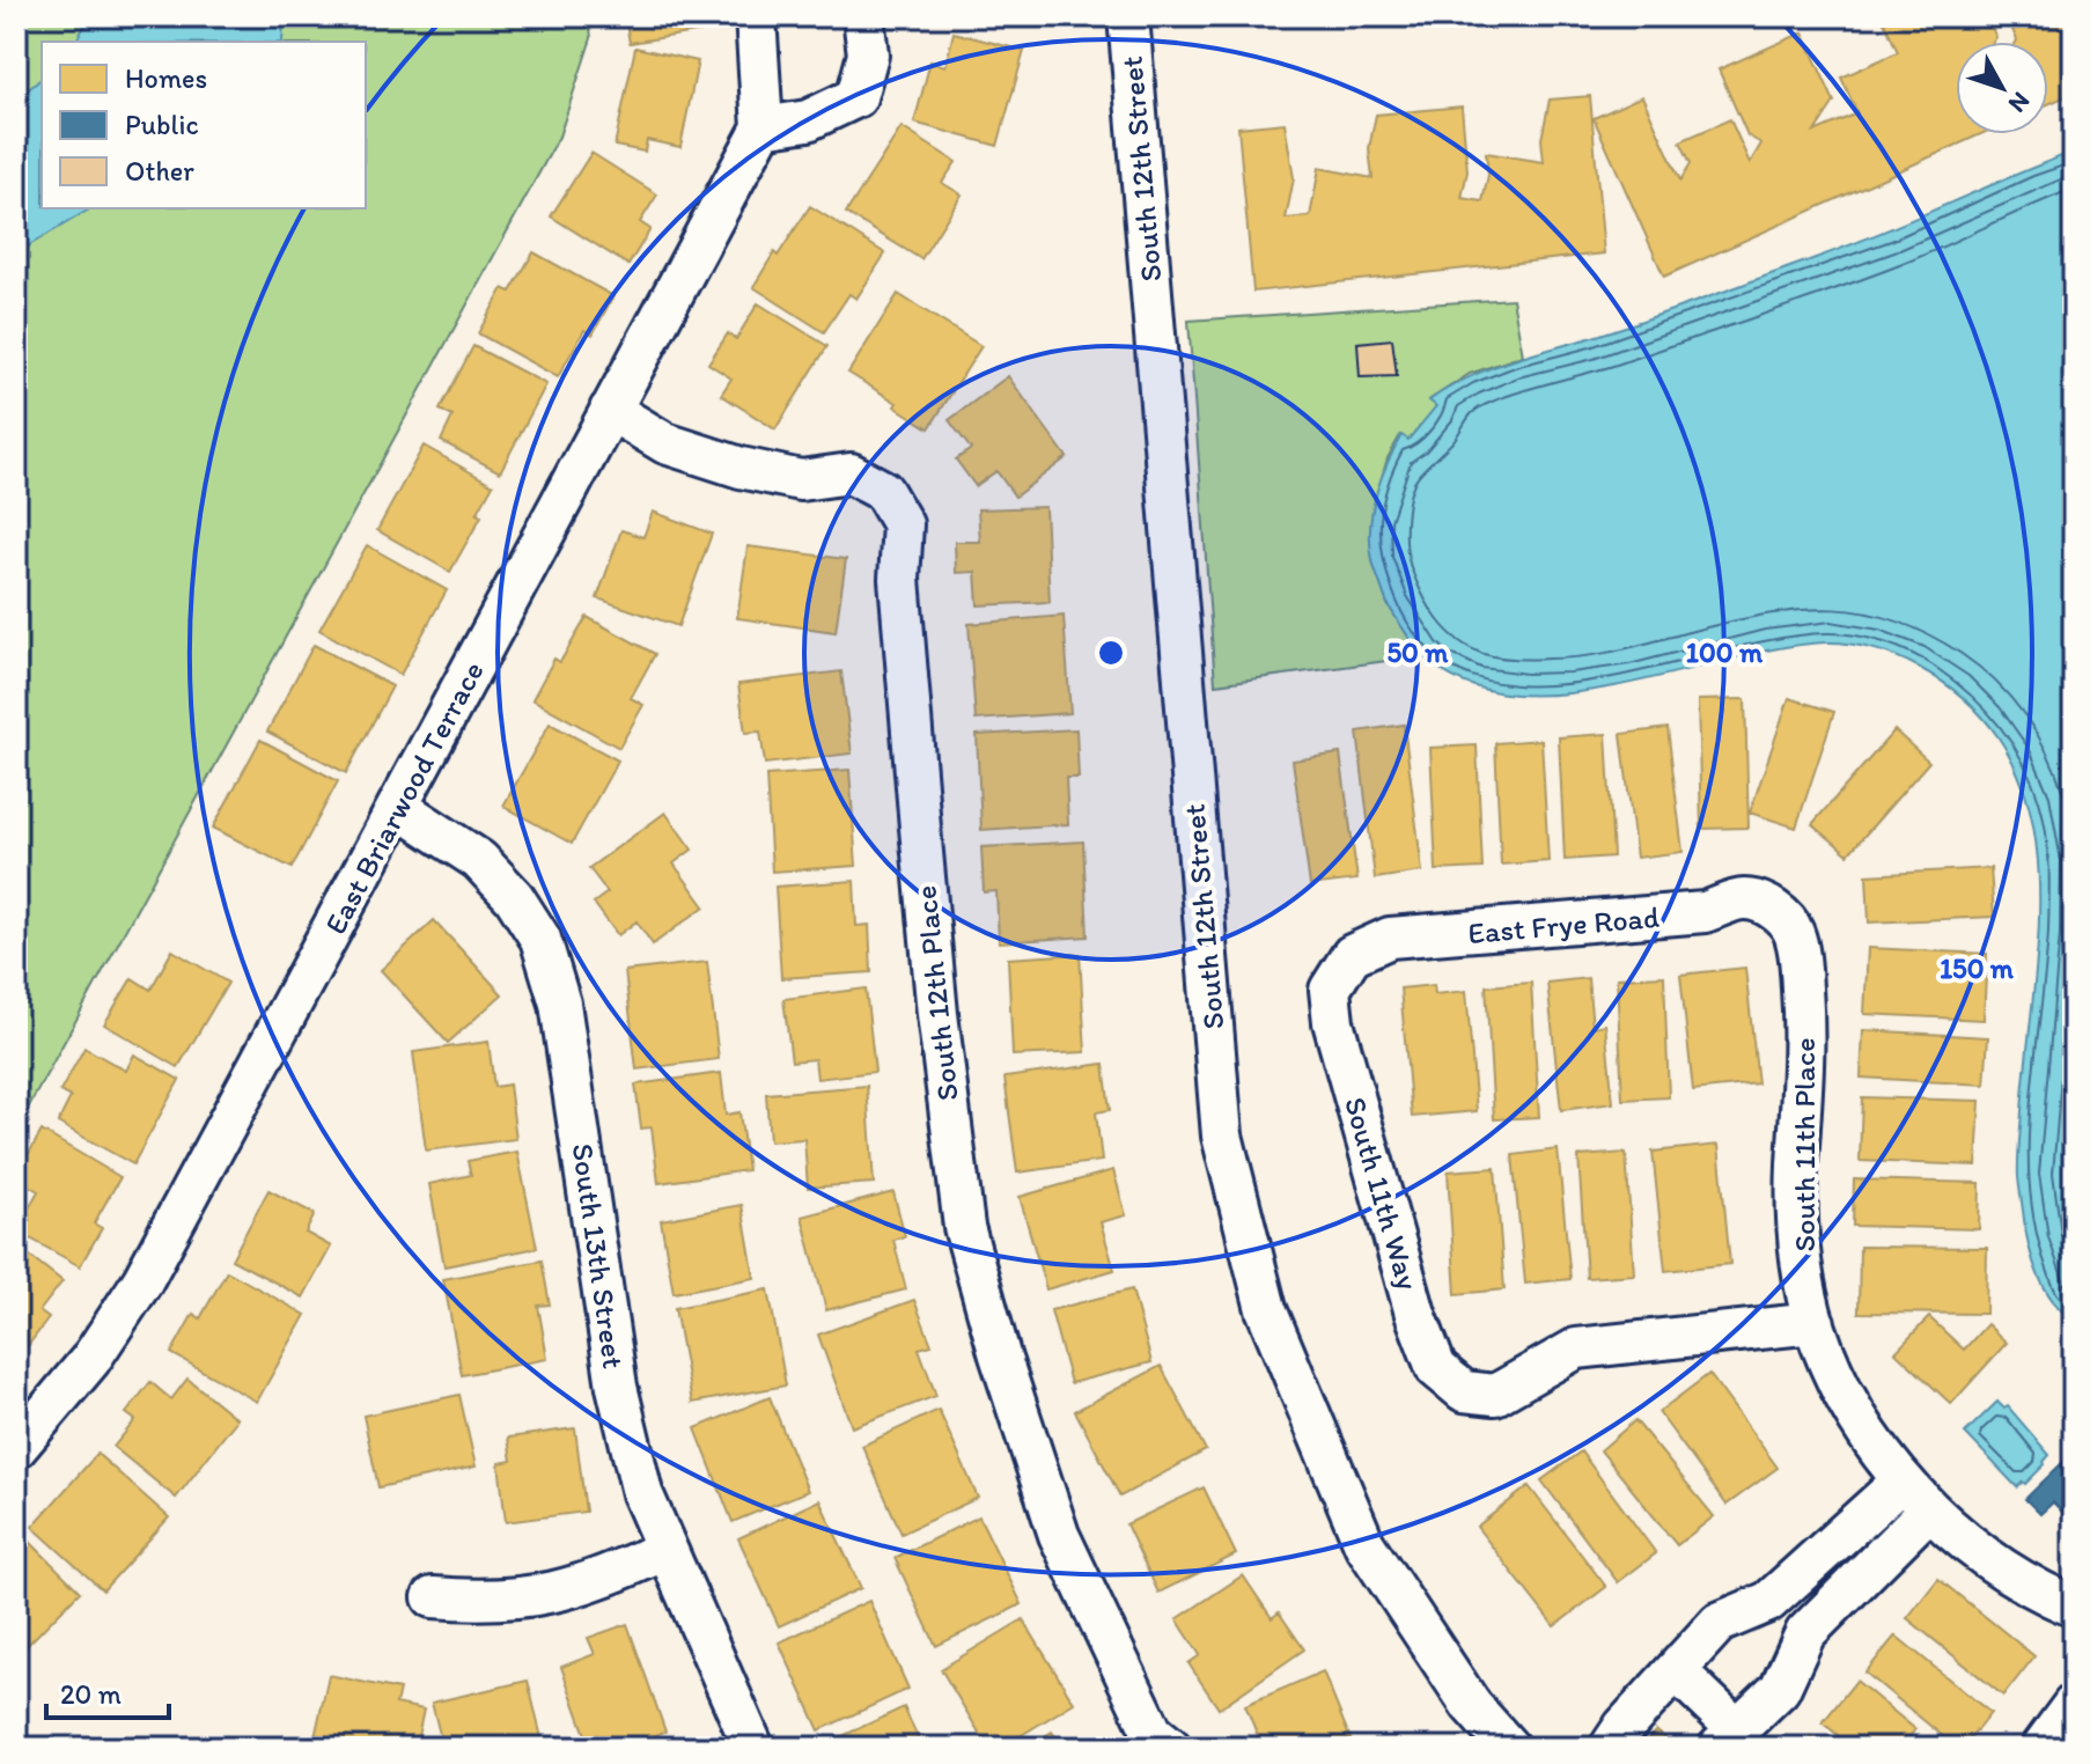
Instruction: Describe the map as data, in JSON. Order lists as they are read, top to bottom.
{
  "streets": {
    "street": [
      "South 12th Street",
      "East Briarwood Terrace",
      "East Frye Road",
      "South 12th Place",
      "South 11th Place",
      "South 11th Way",
      "South 13th Street"
    ]
  },
  "crossings": [
    ["East Briarwood Terrace", "South 12th Place"],
    ["East Briarwood Terrace", "South 13th Street"],
    ["East Frye Road", "South 11th Place"],
    ["East Frye Road", "South 11th Way"],
    ["South 11th Place", "South 11th Way"]
  ],
  "legend": ["Homes", "Public", "Other"],
  "scale_bar": "20 m",
  "north": "bottom right",
  "rings": ["50 m", "100 m", "150 m"]
}
